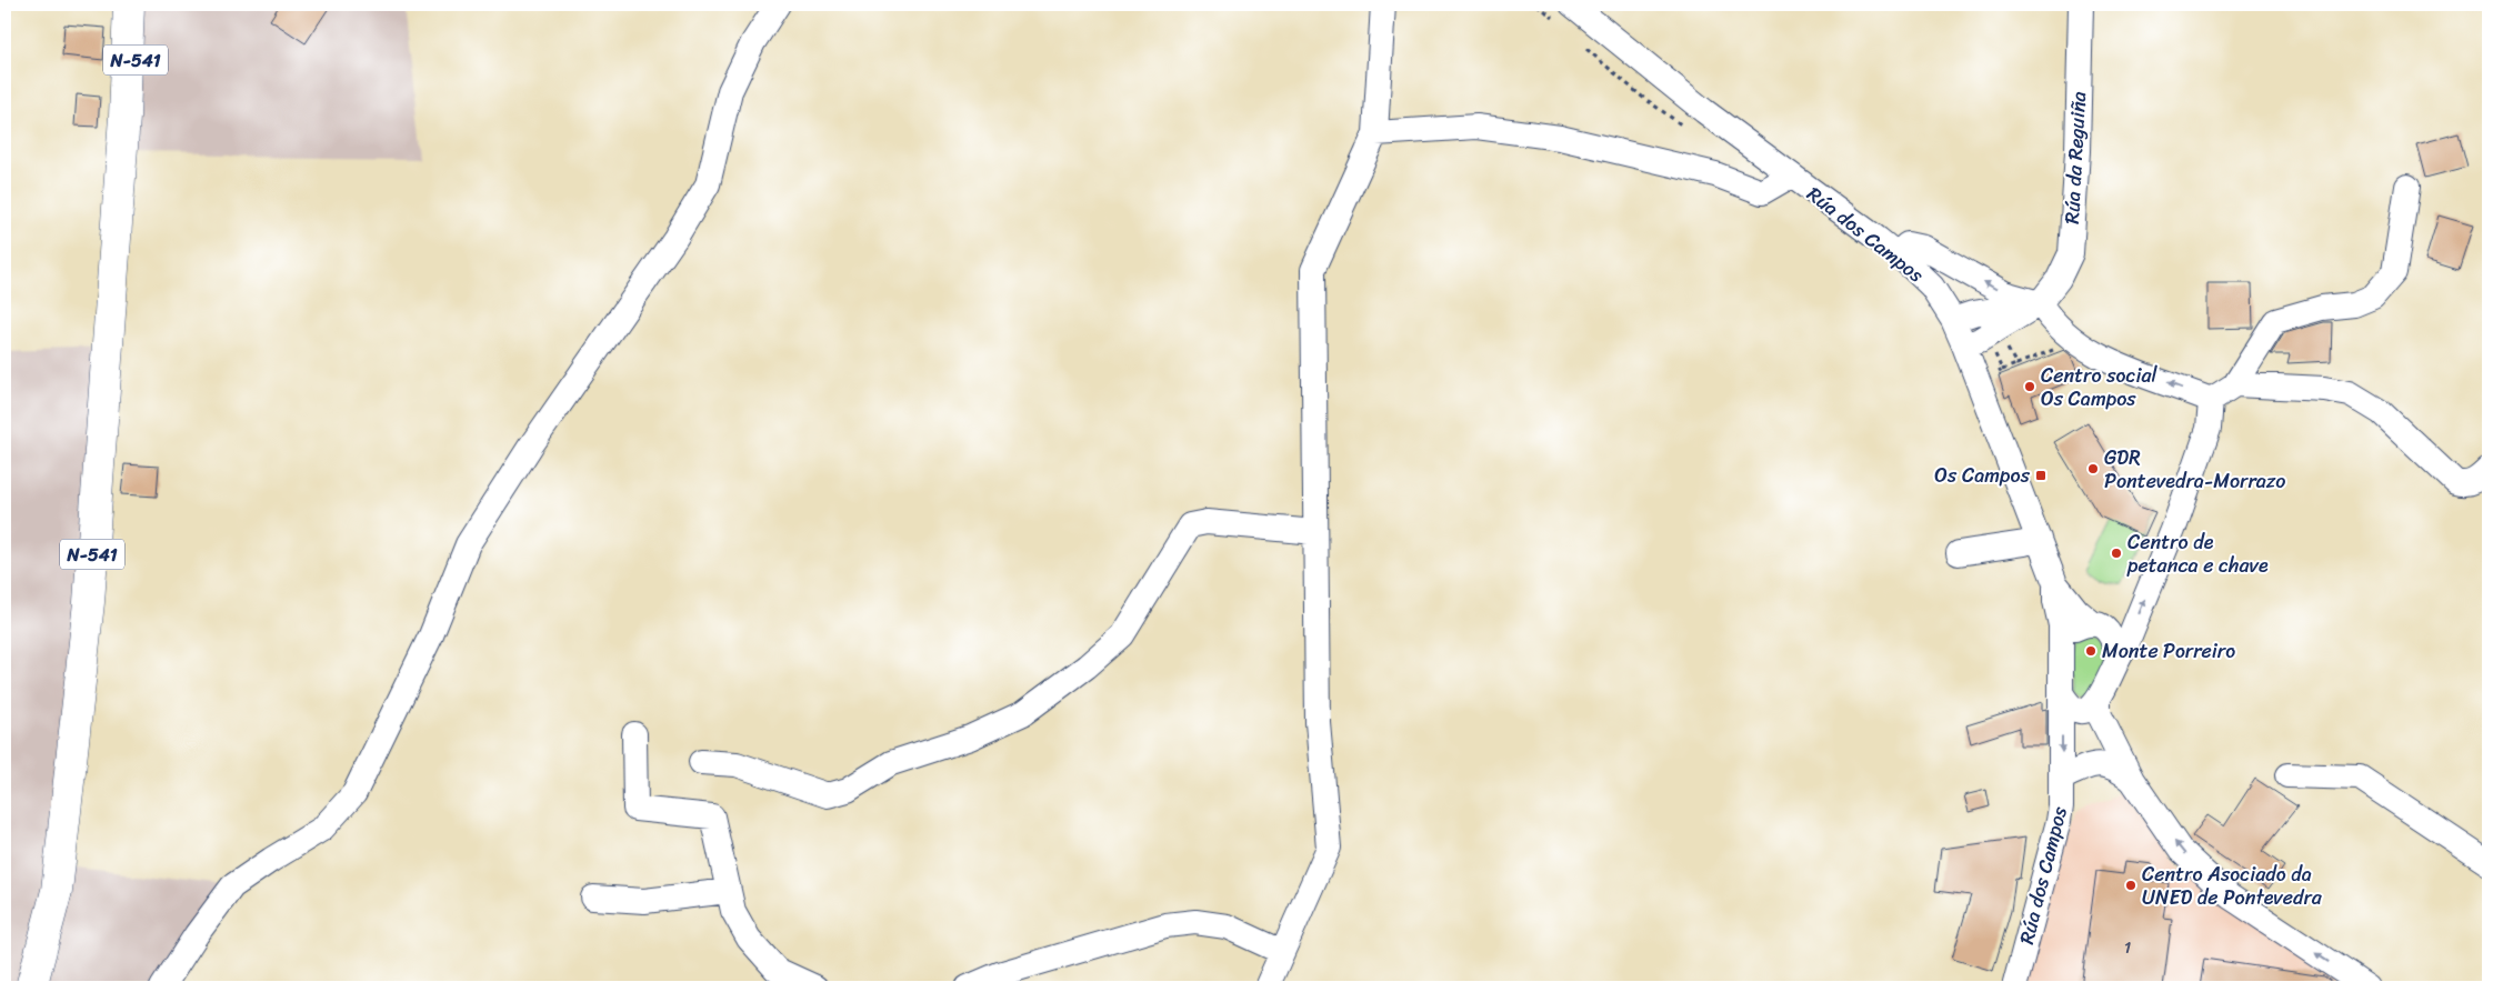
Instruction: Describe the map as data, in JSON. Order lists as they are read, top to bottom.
{
  "streets": {
    "highway": ["N-541"],
    "street": ["Rúa da Reguiña", "Rúa dos Campos"]
  },
  "crossings": [
    ["Rúa da Reguiña", "Rúa dos Campos"]
  ],
  "places": {
    "other": [
      "Centro social Os Campos",
      "GDR Pontevedra-Morrazo",
      "Centro de petanca e chave",
      "Monte Porreiro",
      "Centro Asociado da UNED de Pontevedra"
    ],
    "transit": ["Os Campos"]
  },
  "house_numbers": ["1"]
}
